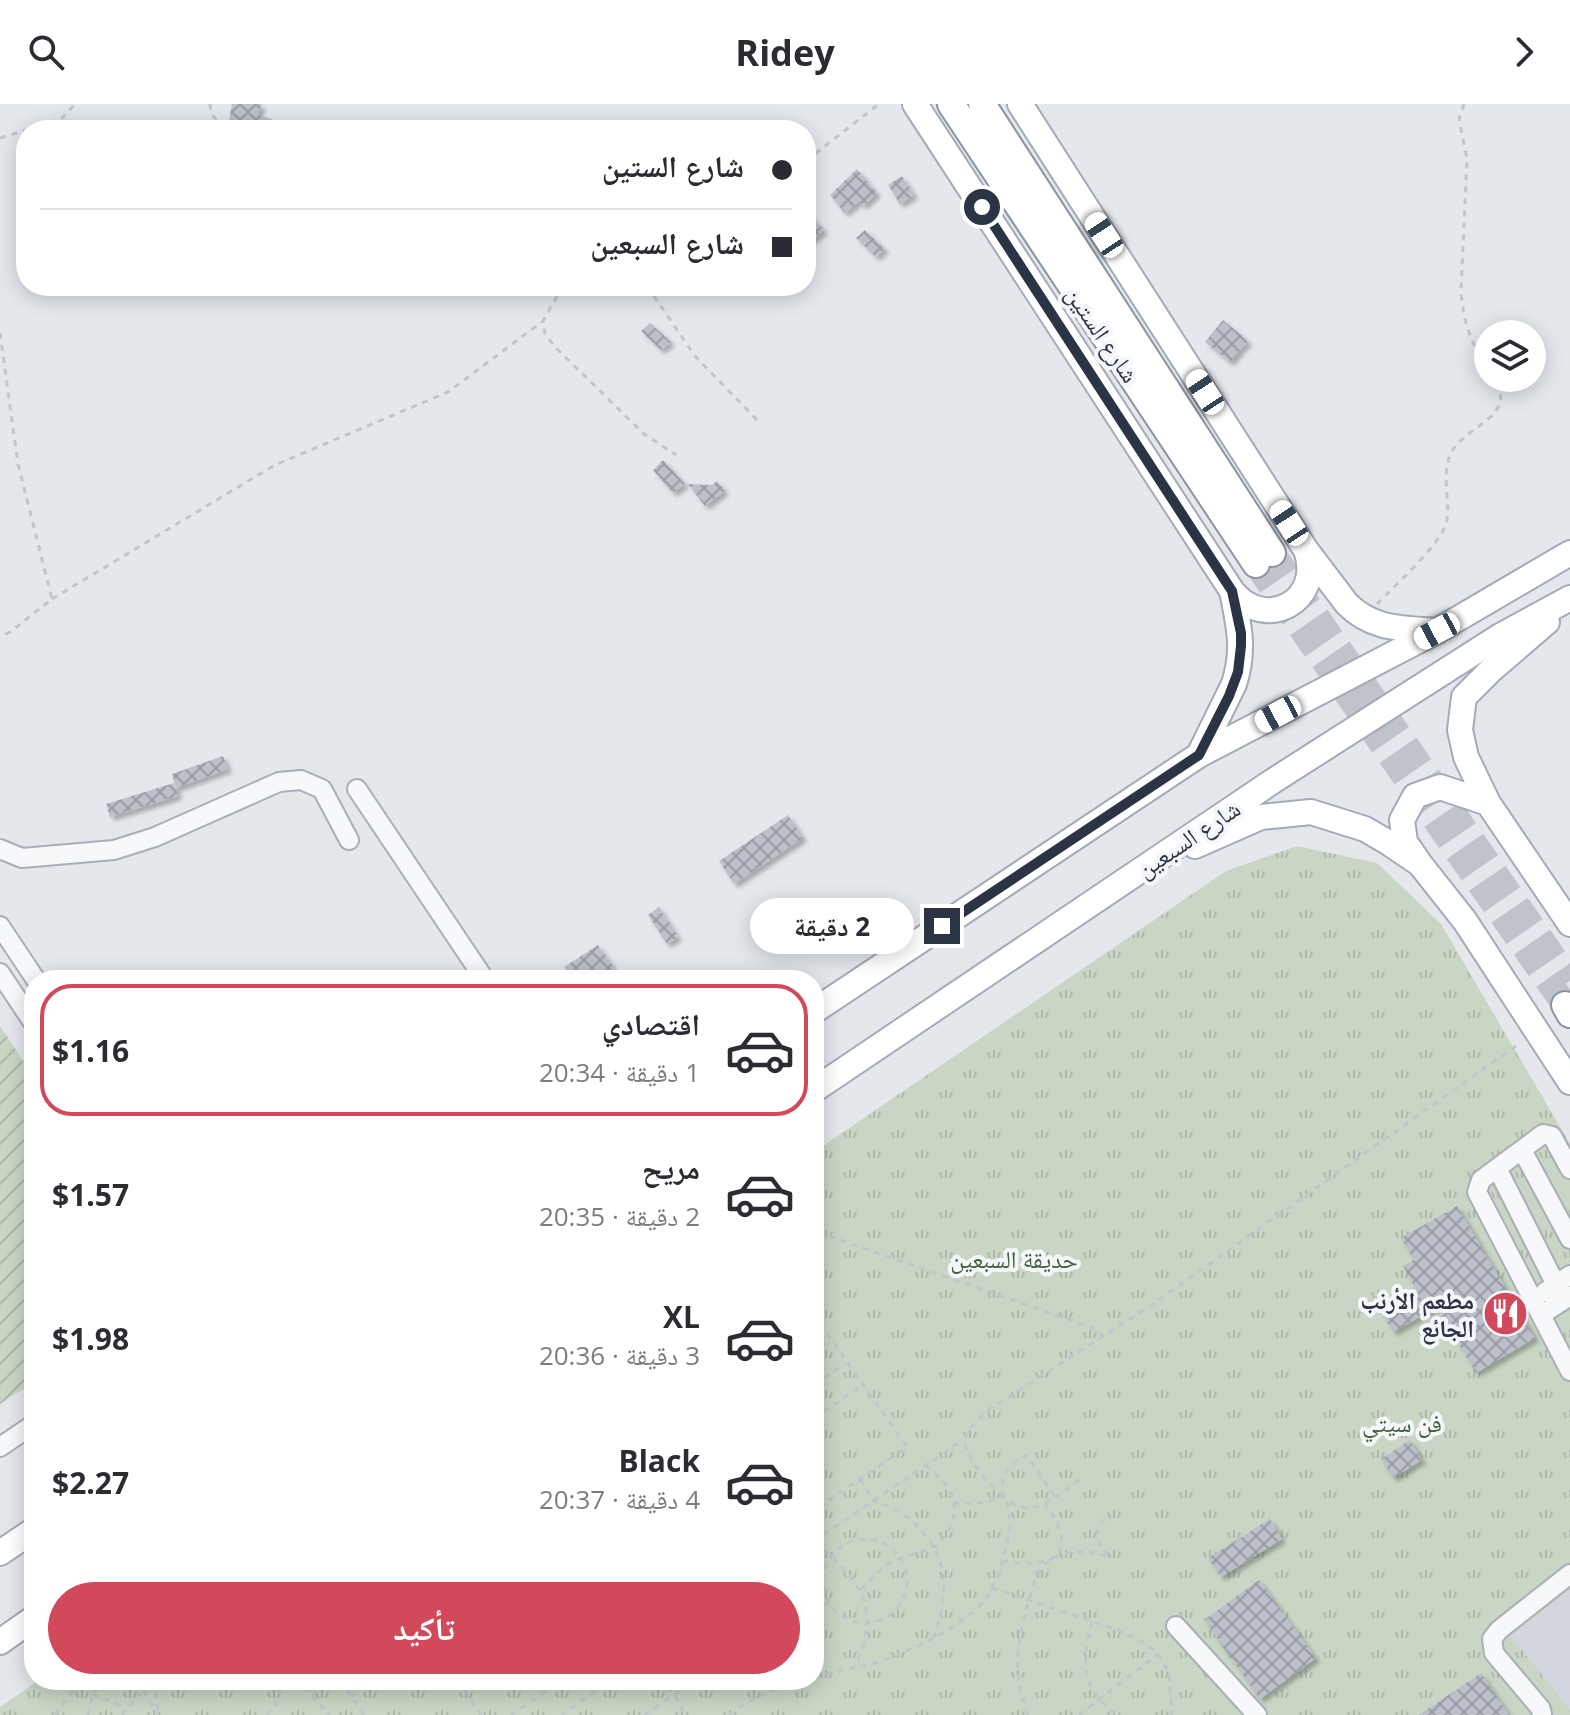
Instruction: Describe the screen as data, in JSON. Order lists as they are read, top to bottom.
{
  "streets": {
    "highway": ["شارع الستين"],
    "main road": ["شارع السبعين"]
  },
  "parks": ["حديقة السبعين", "فن سيتي"],
  "places": {
    "restaurant": ["مطعم الأرنب الجائع"]
  },
  "page": {
    "header": "Ridey",
    "banner": ["شارع الستين", "شارع السبعين"],
    "bubble": "2 دقيقة",
    "list": [
      {
        "name": "اقتصادي",
        "note": "1 دقيقة · 20:34",
        "value": "$1.16"
      },
      {
        "name": "مريح",
        "note": "2 دقيقة · 20:35",
        "value": "$1.57"
      },
      {
        "name": "XL",
        "note": "3 دقيقة · 20:36",
        "value": "$1.98"
      },
      {
        "name": "Black",
        "note": "4 دقيقة · 20:37",
        "value": "$2.27"
      }
    ],
    "buttons": "تأكيد"
  }
}
